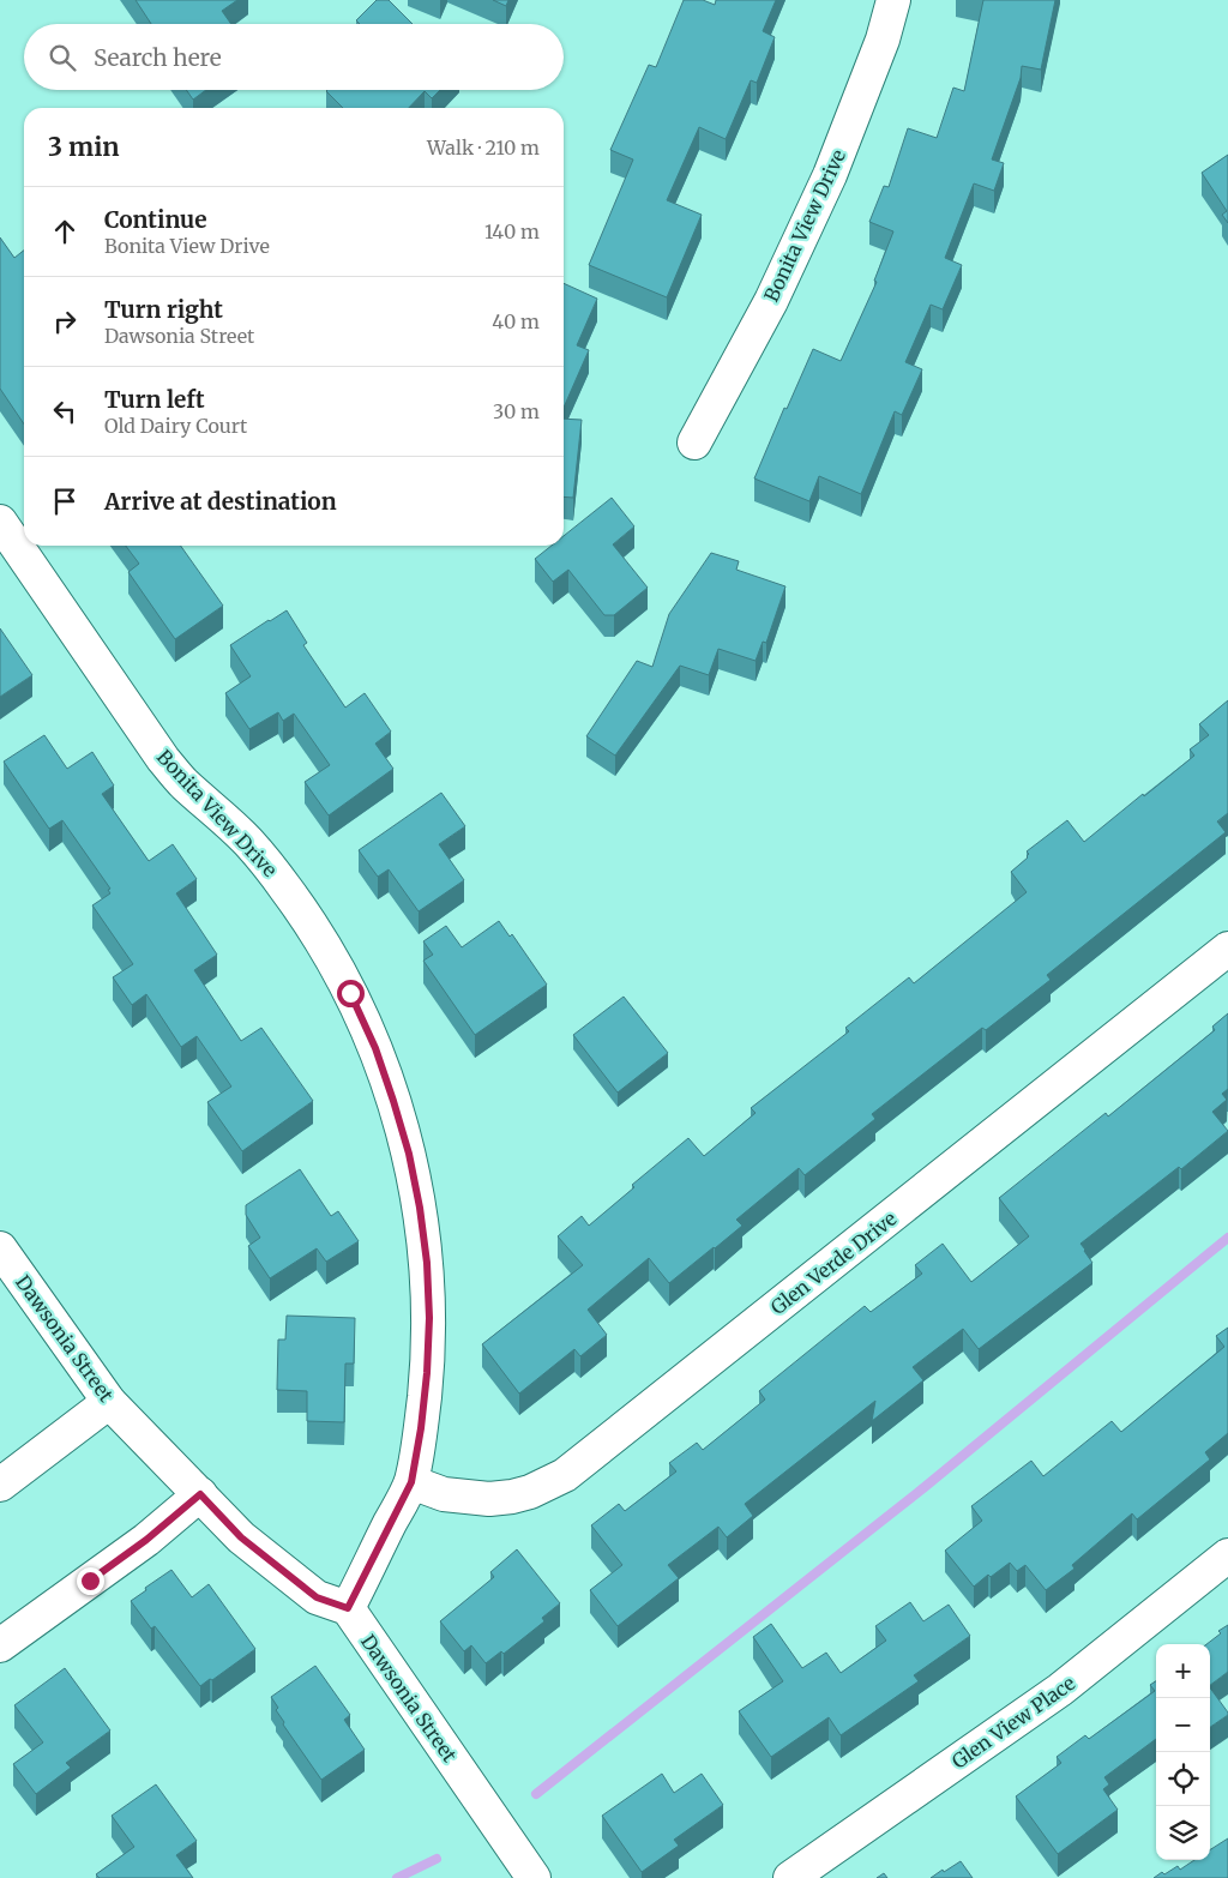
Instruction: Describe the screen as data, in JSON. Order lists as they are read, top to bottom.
{
  "streets": {
    "street": [
      "Bonita View Drive",
      "Glen Verde Drive",
      "Dawsonia Street",
      "Glen View Place"
    ]
  },
  "crossings": [
    ["Bonita View Drive", "Glen Verde Drive"],
    ["Bonita View Drive", "Dawsonia Street"]
  ],
  "page": {
    "search": "Search here",
    "heading": ["3 min", "Walk · 210 m"],
    "list": [
      ["Continue", "Bonita View Drive", "140 m"],
      ["Turn right", "Dawsonia Street", "40 m"],
      ["Turn left", "Old Dairy Court", "30 m"],
      "Arrive at destination"
    ],
    "map_buttons": ["+", "−"]
  }
}
